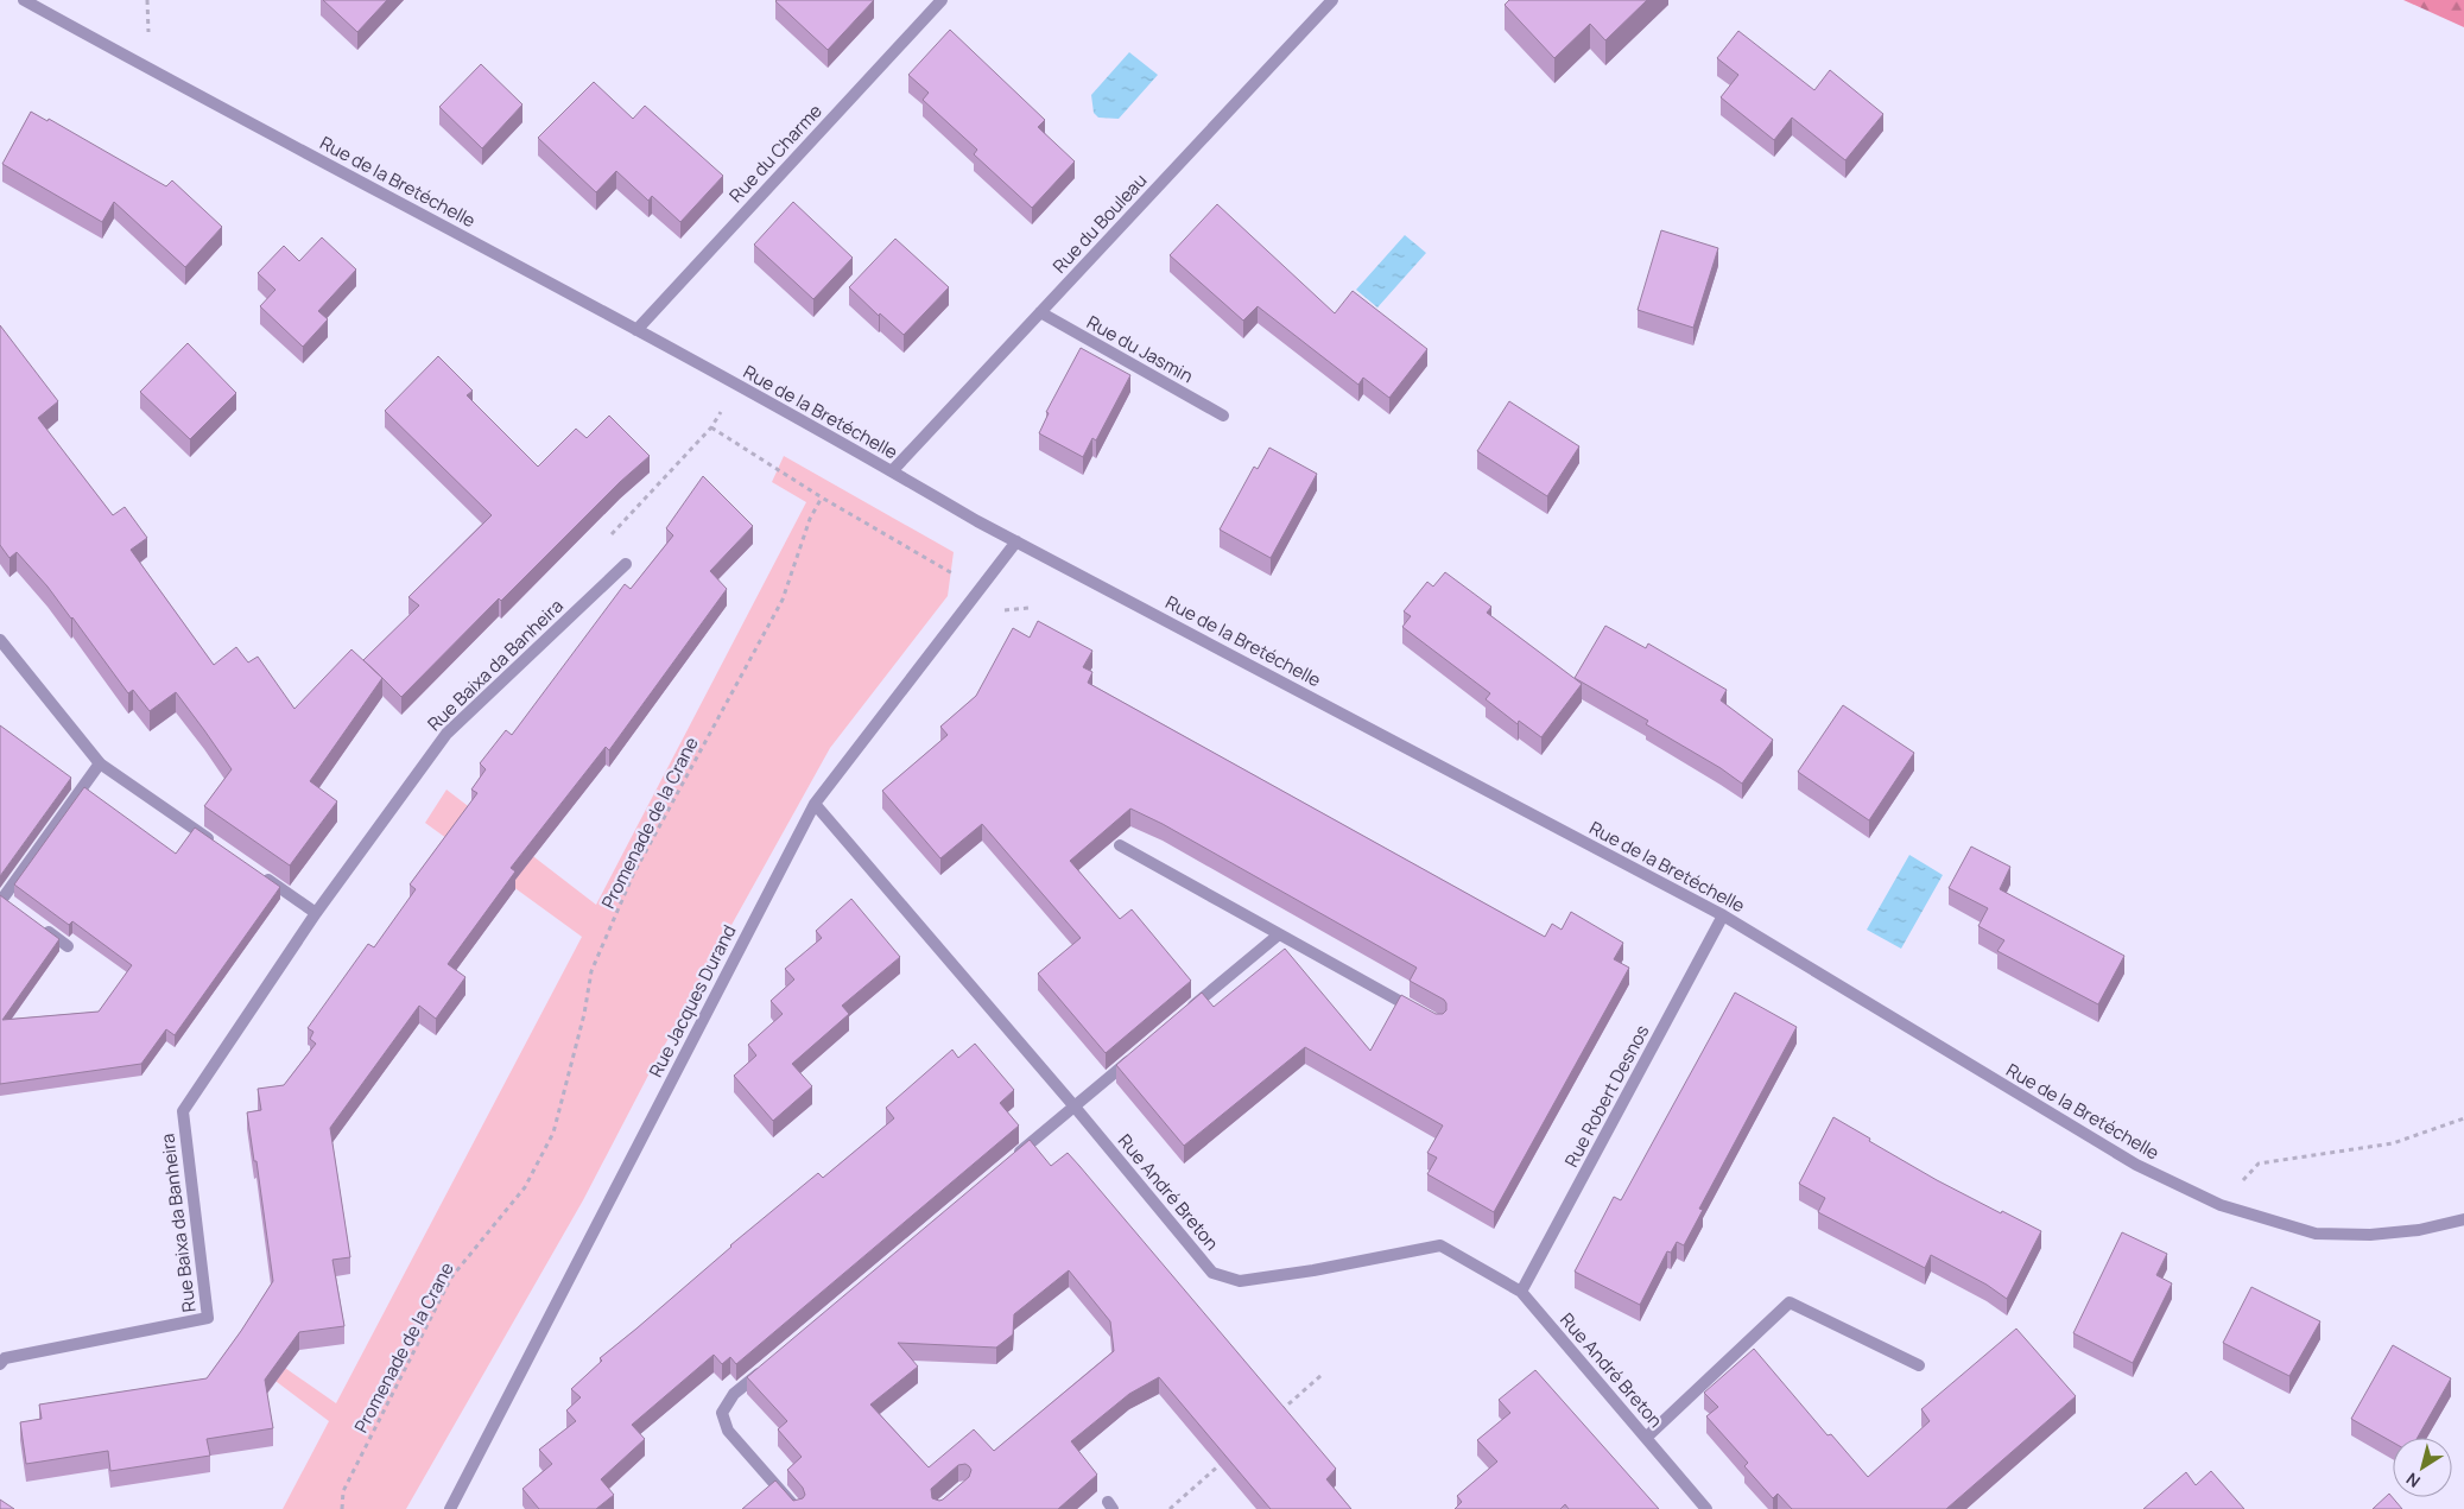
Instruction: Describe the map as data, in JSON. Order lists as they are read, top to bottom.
{
  "streets": {
    "street": [
      "Rue du Charme",
      "Rue de la Bretéchelle",
      "Rue du Bouleau",
      "Rue du Jasmin",
      "Rue Baixa da Banheira",
      "Rue Jacques Durand",
      "Rue Robert Desnos",
      "Rue André Breton"
    ],
    "path": ["Promenade de la Crane"]
  },
  "crossings": [
    ["Rue du Charme", "Rue de la Bretéchelle"],
    ["Rue de la Bretéchelle", "Rue du Bouleau"],
    ["Rue de la Bretéchelle", "Rue Jacques Durand"],
    ["Rue de la Bretéchelle", "Rue Robert Desnos"],
    ["Rue du Bouleau", "Rue du Jasmin"],
    ["Rue Jacques Durand", "Rue André Breton"],
    ["Rue Robert Desnos", "Rue André Breton"]
  ],
  "north": "bottom left"
}
